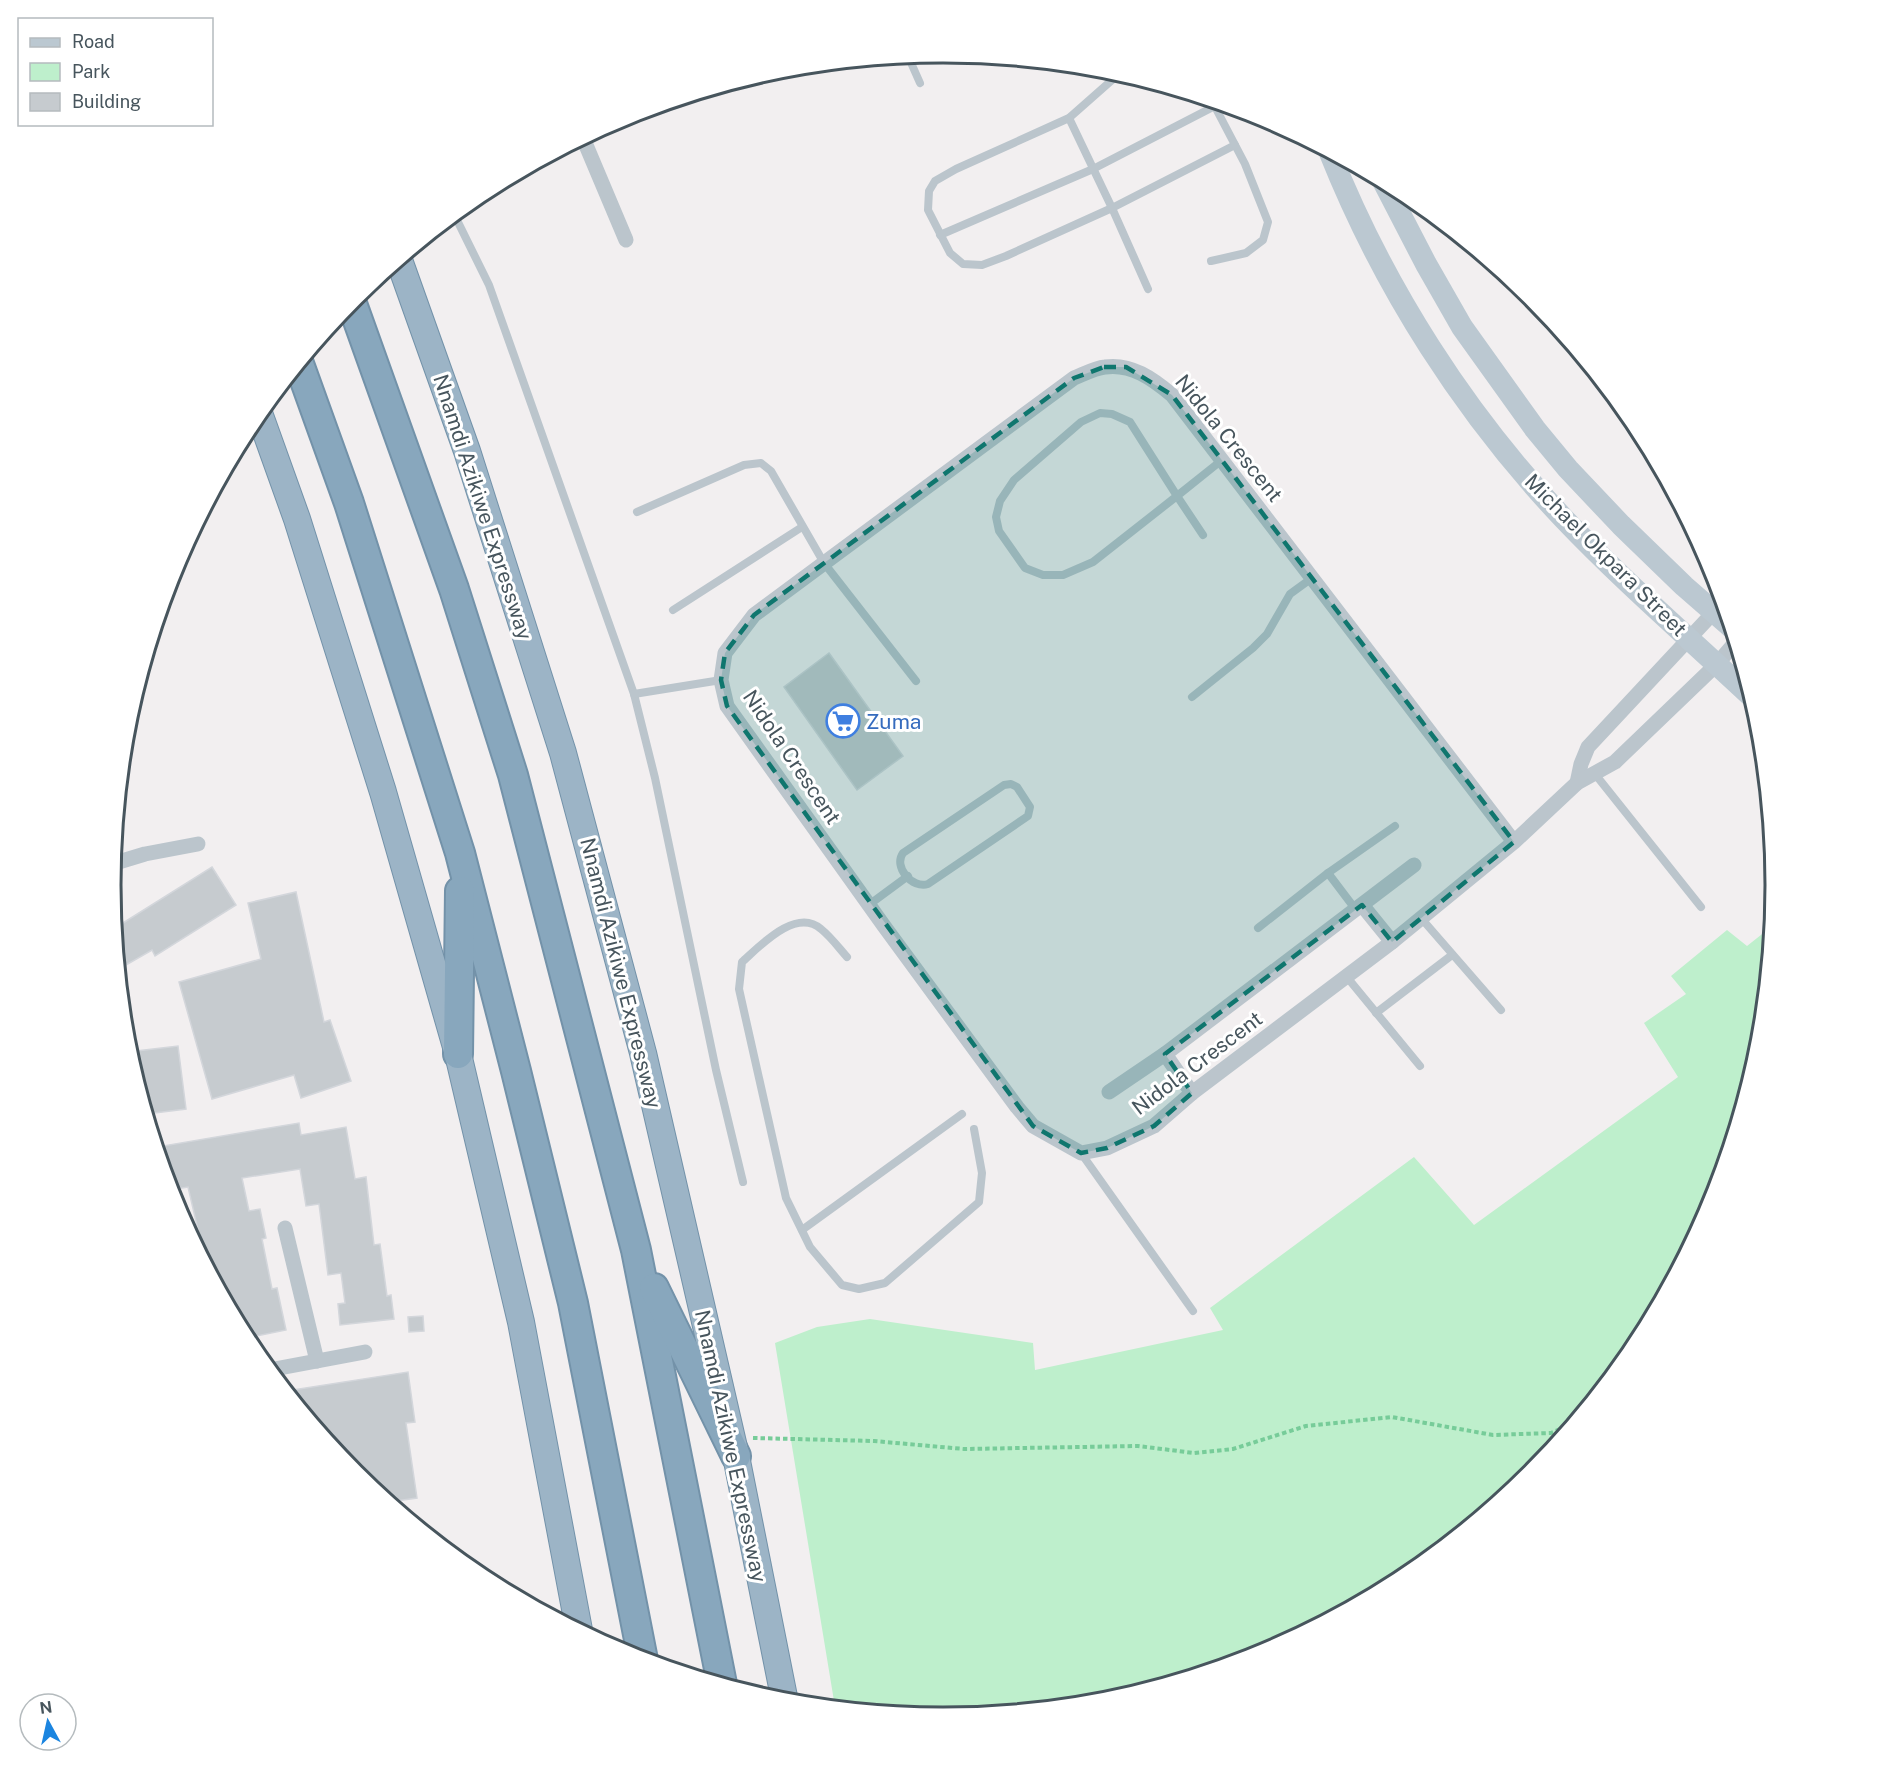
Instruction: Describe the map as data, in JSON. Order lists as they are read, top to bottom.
{
  "streets": {
    "highway": ["Nnamdi Azikiwe Expressway"],
    "main road": ["Michael Okpara Street"],
    "street": ["Nidola Crescent"]
  },
  "crossings": [
    ["Nidola Crescent", "Michael Okpara Street"]
  ],
  "places": {
    "supermarket": ["Zuma"]
  },
  "legend": ["Road", "Park", "Building"],
  "north": "top"
}
